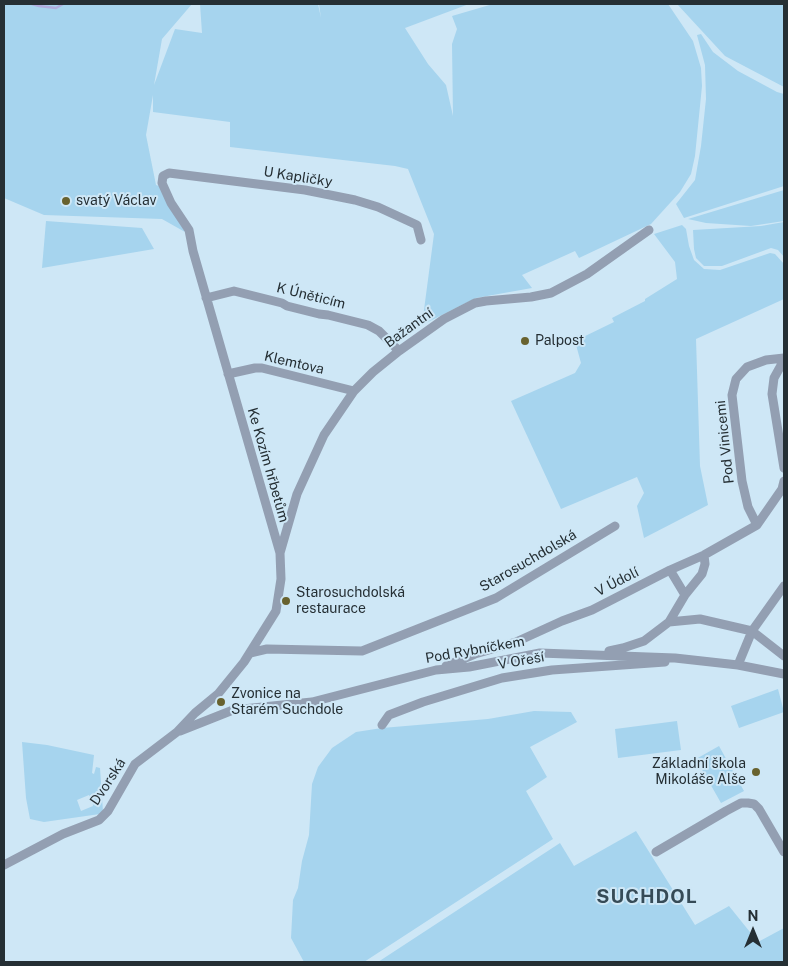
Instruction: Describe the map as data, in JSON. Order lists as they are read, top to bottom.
{
  "streets": {
    "street": [
      "U Kapličky",
      "K Úněticím",
      "Bažantní",
      "Klemtova",
      "Pod Vinicemi",
      "Ke Kozím hřbetům",
      "Starosuchdolská",
      "V Údolí",
      "Pod Rybníčkem",
      "V Ořeší",
      "Dvorská"
    ]
  },
  "crossings": [
    ["U Kapličky", "Ke Kozím hřbetům"],
    ["K Úněticím", "Bažantní"],
    ["K Úněticím", "Ke Kozím hřbetům"],
    ["Bažantní", "Klemtova"],
    ["Bažantní", "Ke Kozím hřbetům"],
    ["Klemtova", "Ke Kozím hřbetům"],
    ["Pod Vinicemi", "V Údolí"],
    ["Ke Kozím hřbetům", "Starosuchdolská"],
    ["Ke Kozím hřbetům", "Pod Rybníčkem"],
    ["Ke Kozím hřbetům", "Dvorská"],
    ["V Údolí", "Pod Rybníčkem"],
    ["Pod Rybníčkem", "V Ořeší"],
    ["Pod Rybníčkem", "Dvorská"]
  ],
  "districts": ["SUCHDOL"],
  "places": [
    "svatý Václav",
    "Palpost",
    "Starosuchdolská restaurace",
    "Zvonice na Starém Suchdole",
    "Základní škola Mikoláše Alše"
  ],
  "north": "top"
}
